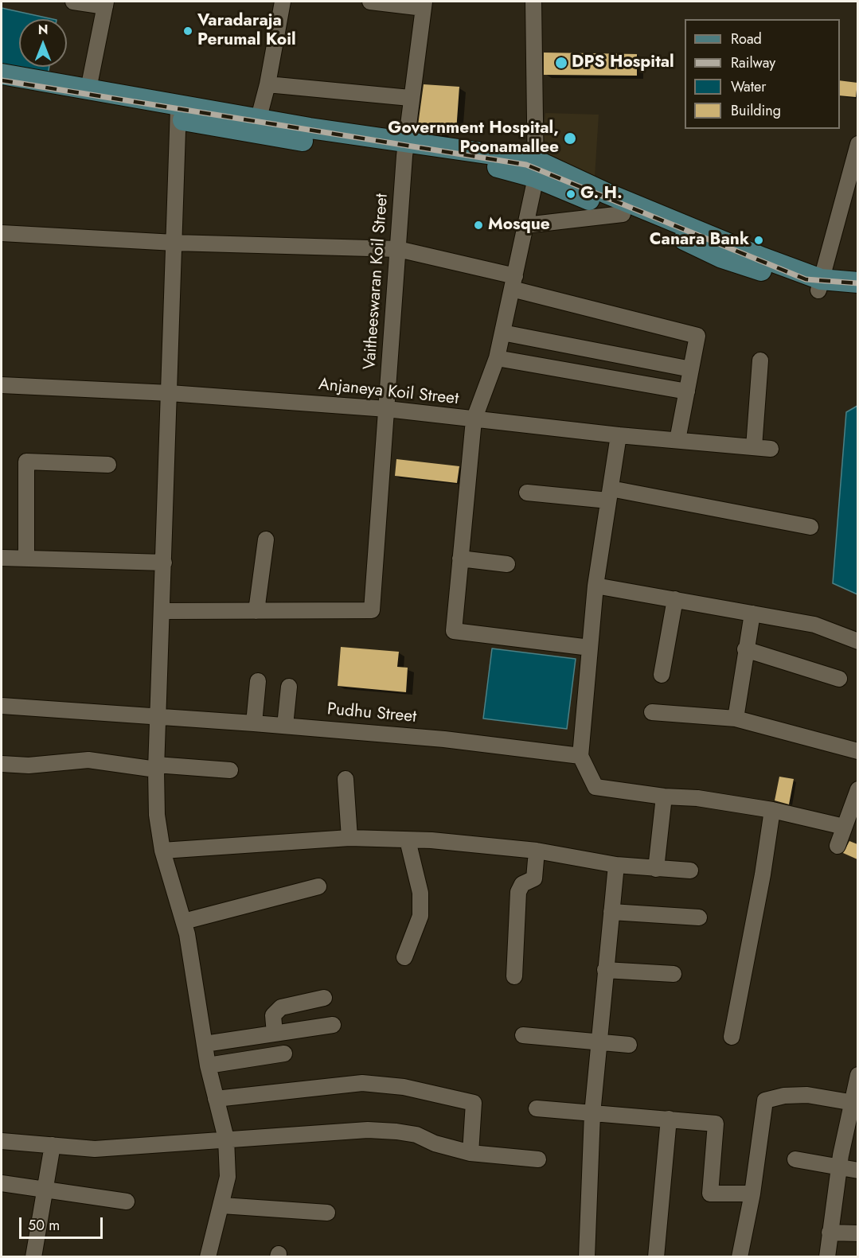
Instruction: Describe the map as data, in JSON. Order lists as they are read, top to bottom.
{
  "streets": {
    "street": ["Vaitheeswaran Koil Street", "Anjaneya Koil Street", "Pudhu Street"]
  },
  "crossings": [
    ["Vaitheeswaran Koil Street", "Anjaneya Koil Street"]
  ],
  "places": [
    "Varadaraja Perumal Koil",
    "DPS Hospital",
    "Government Hospital, Poonamallee",
    "G. H.",
    "Mosque",
    "Canara Bank"
  ],
  "legend": [
    "Road",
    "Railway",
    "Water",
    "Building"
  ],
  "scale_bar": "50 m",
  "north": "top"
}
